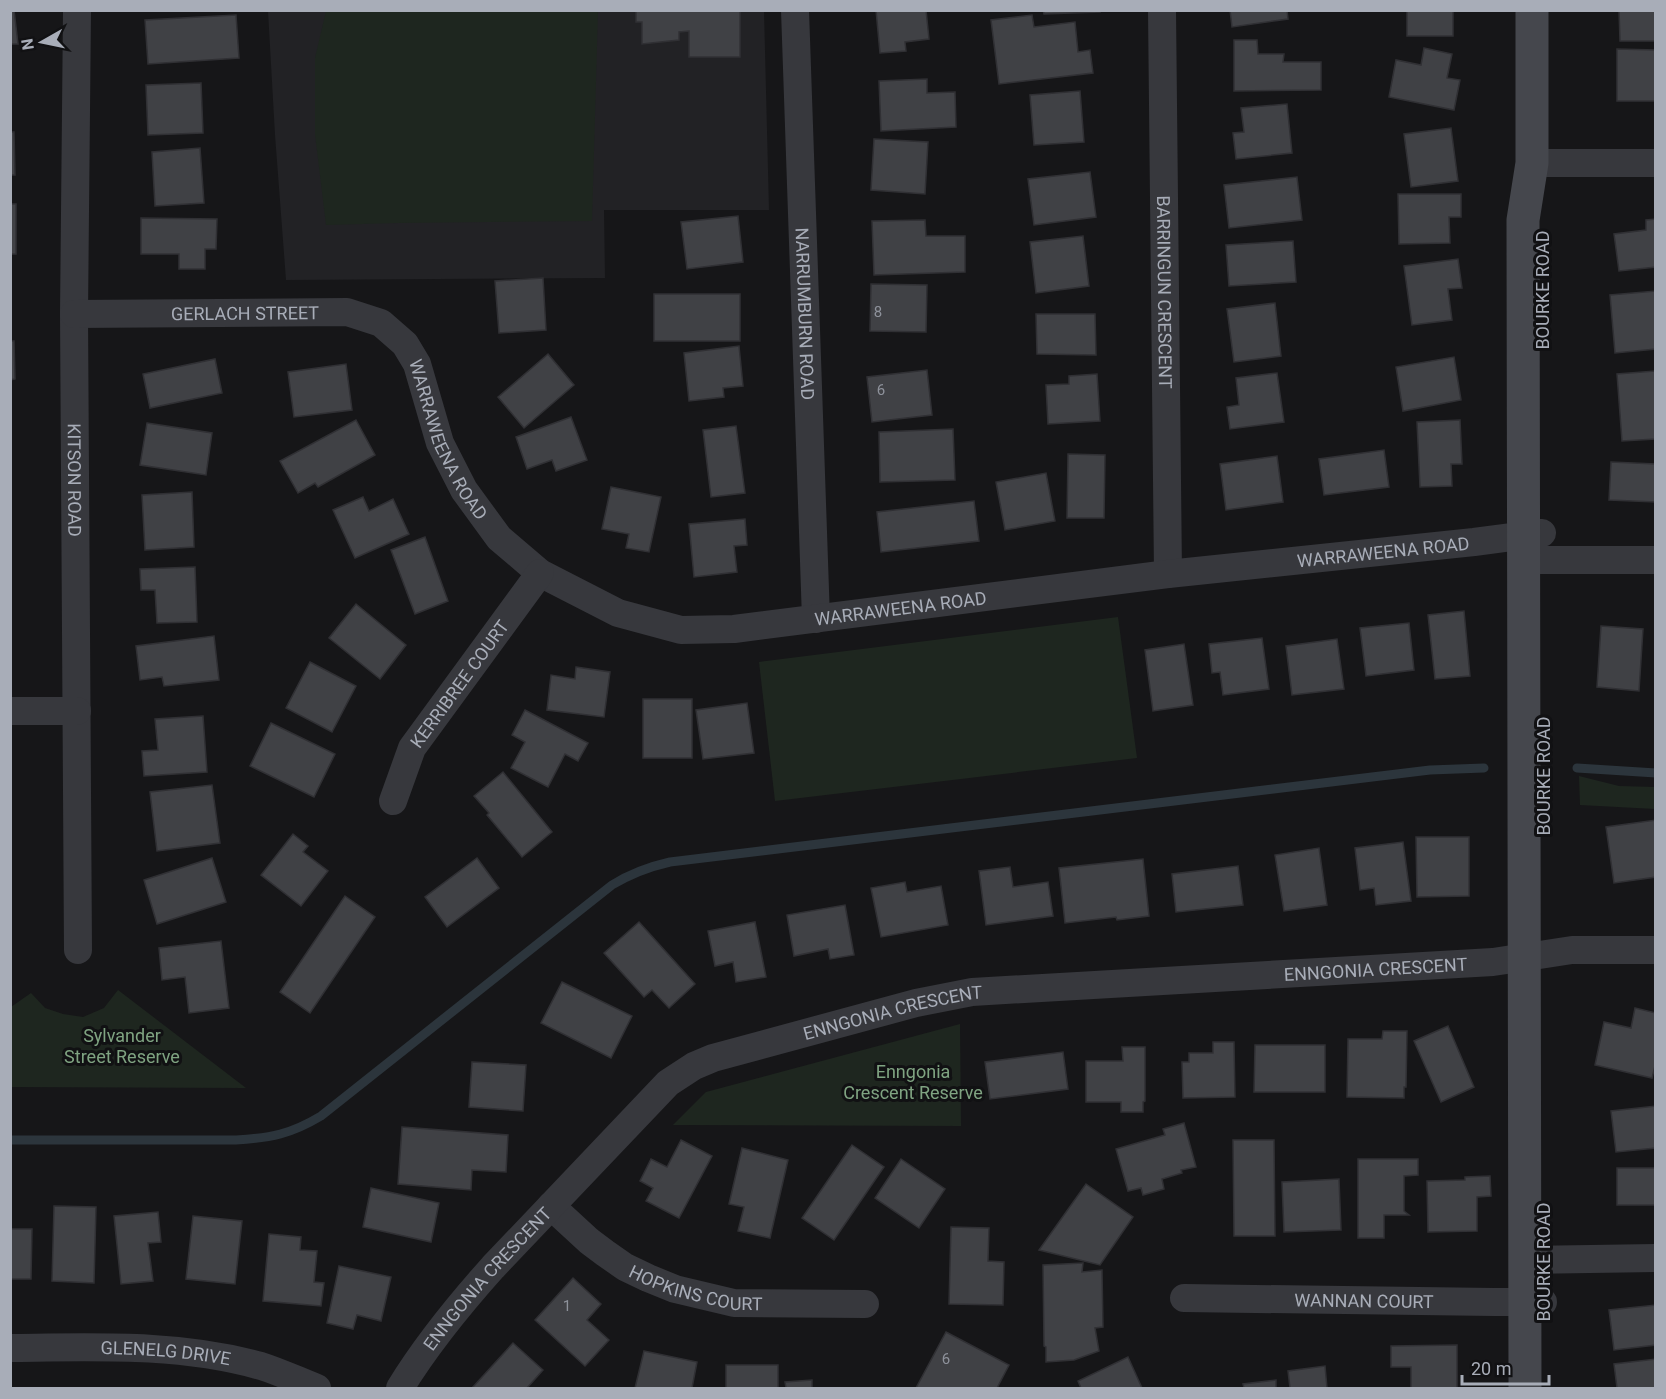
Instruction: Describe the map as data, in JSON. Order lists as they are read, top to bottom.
{
  "streets": {
    "main road": ["BOURKE ROAD"],
    "street": [
      "BARRINGUN CRESCENT",
      "GERLACH STREET",
      "NARRUMBURN ROAD",
      "WARRAWEENA ROAD",
      "KITSON ROAD",
      "KERRIBREE COURT",
      "ENNGONIA CRESCENT",
      "HOPKINS COURT",
      "WANNAN COURT",
      "GLENELG DRIVE"
    ]
  },
  "crossings": [
    ["BOURKE ROAD", "WARRAWEENA ROAD"],
    ["BOURKE ROAD", "ENNGONIA CRESCENT"],
    ["BOURKE ROAD", "WANNAN COURT"],
    ["BARRINGUN CRESCENT", "WARRAWEENA ROAD"],
    ["GERLACH STREET", "WARRAWEENA ROAD"],
    ["GERLACH STREET", "KITSON ROAD"],
    ["NARRUMBURN ROAD", "WARRAWEENA ROAD"],
    ["WARRAWEENA ROAD", "KERRIBREE COURT"],
    ["ENNGONIA CRESCENT", "HOPKINS COURT"]
  ],
  "parks": ["Sylvander Street Reserve", "Enngonia Crescent Reserve"],
  "house_numbers": [
    "8",
    "6",
    "1",
    "6"
  ],
  "scale_bar": "20 m",
  "north": "left"
}
